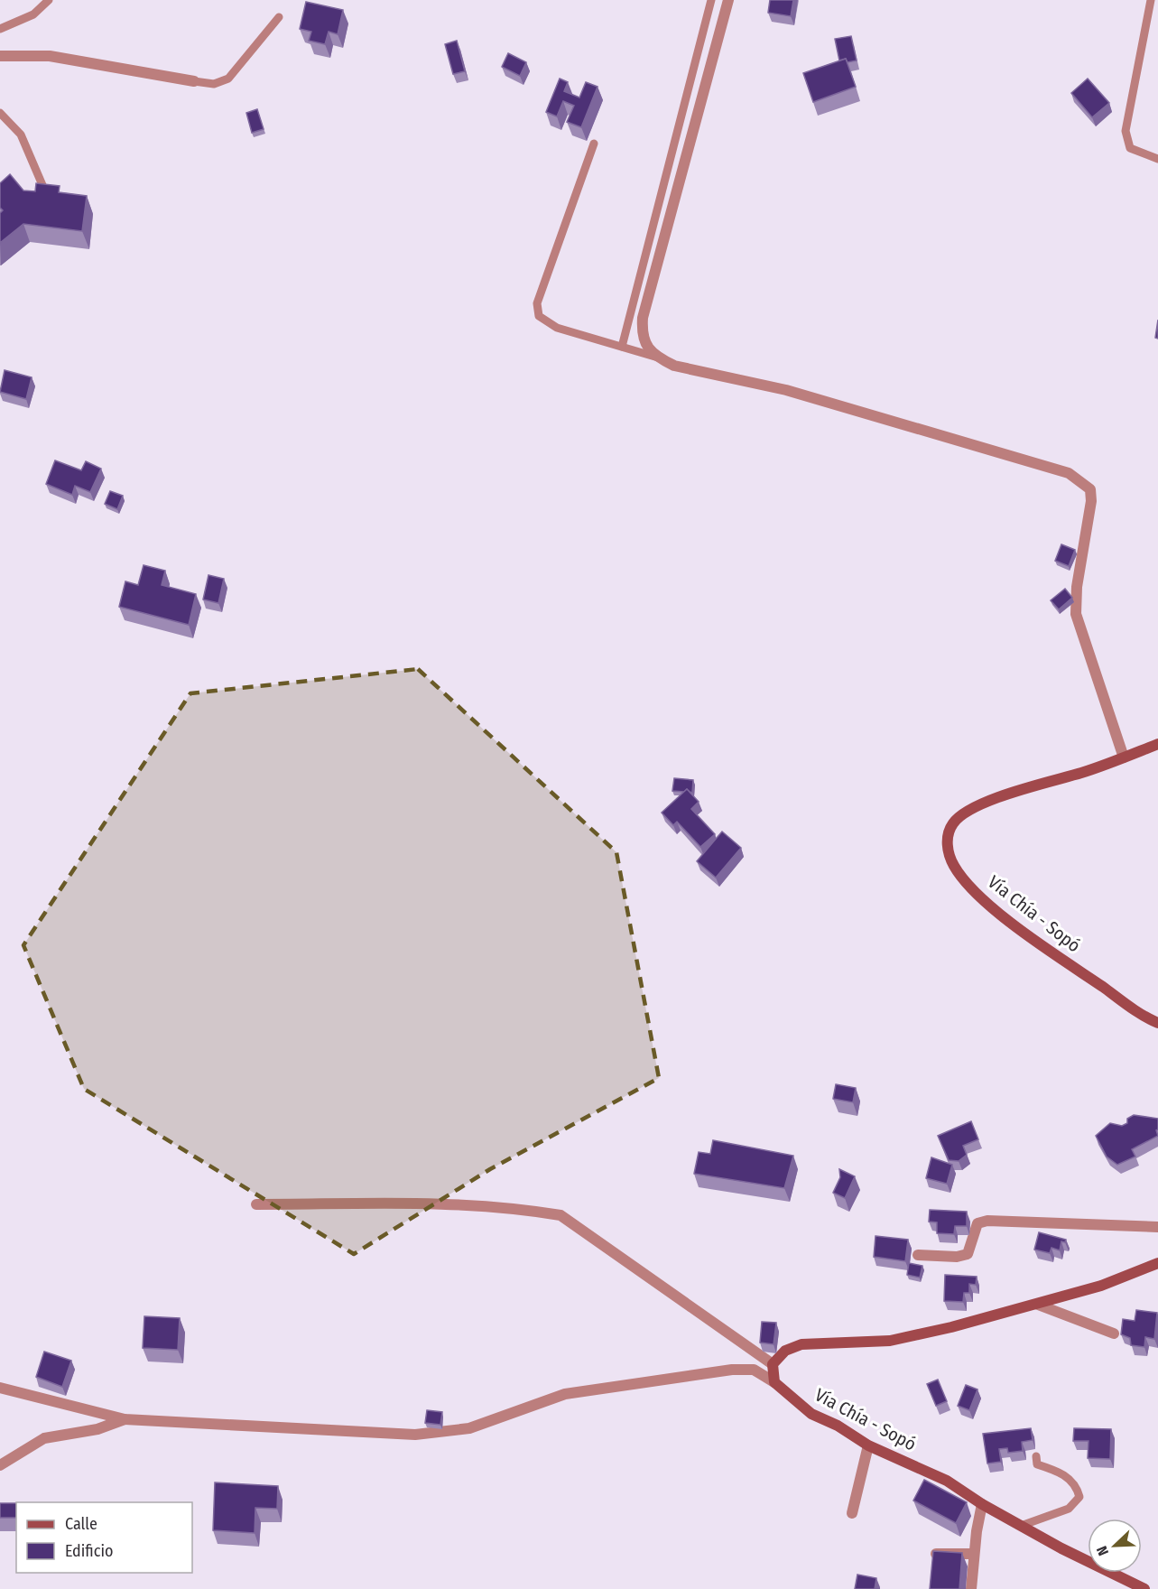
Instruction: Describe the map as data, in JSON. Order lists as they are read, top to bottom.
{
  "streets": {
    "street": ["Vía Chía - Sopó"]
  },
  "legend": ["Calle", "Edificio"],
  "north": "bottom left"
}
